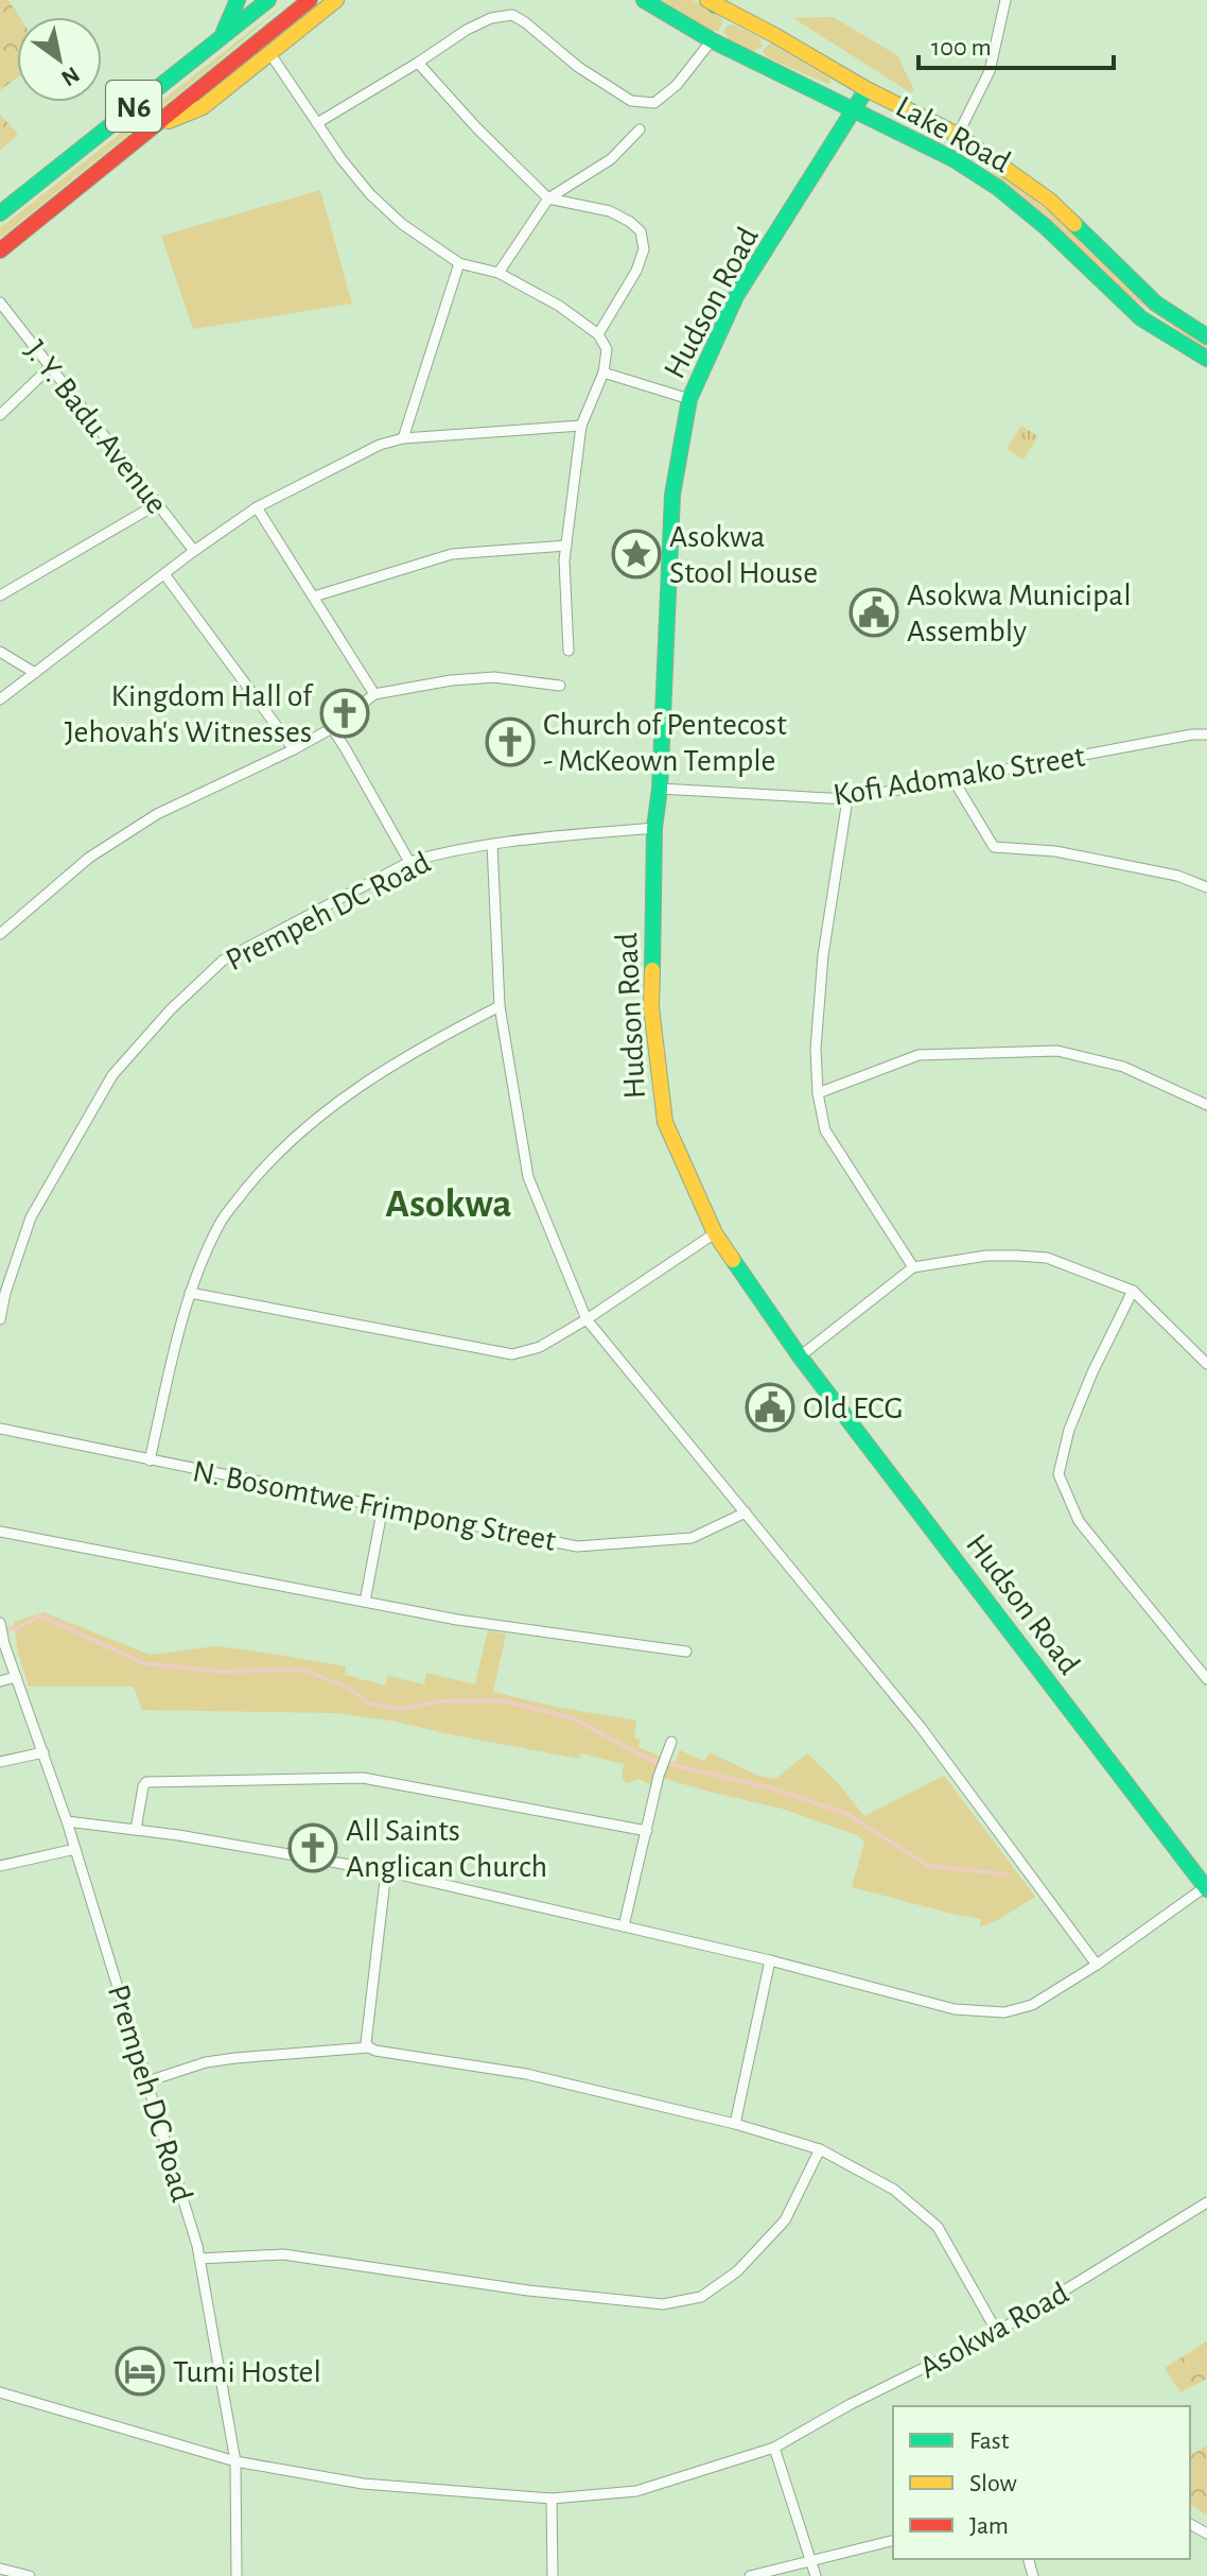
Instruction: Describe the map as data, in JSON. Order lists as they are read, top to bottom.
{
  "streets": {
    "main road": ["N6", "Lake Road", "Hudson Road"],
    "street": [
      "J. Y. Badu Avenue",
      "Kofi Adomako Street",
      "Prempeh DC Road",
      "N. Bosomtwe Frimpong Street",
      "Asokwa Road"
    ]
  },
  "crossings": [
    ["Lake Road", "Hudson Road"],
    ["Hudson Road", "Kofi Adomako Street"],
    ["Hudson Road", "Prempeh DC Road"],
    ["Prempeh DC Road", "Asokwa Road"]
  ],
  "districts": ["Asokwa"],
  "places": {
    "place": ["Asokwa Stool House"],
    "public building": ["Asokwa Municipal Assembly", "Old ECG"],
    "church": ["Kingdom Hall of Jehovah's Witnesses", "Church of Pentecost - McKeown Temple", "All Saints Anglican Church"],
    "hotel": ["Tumi Hostel"]
  },
  "legend": ["Fast", "Slow", "Jam"],
  "scale_bar": "100 m",
  "north": "bottom right"
}
